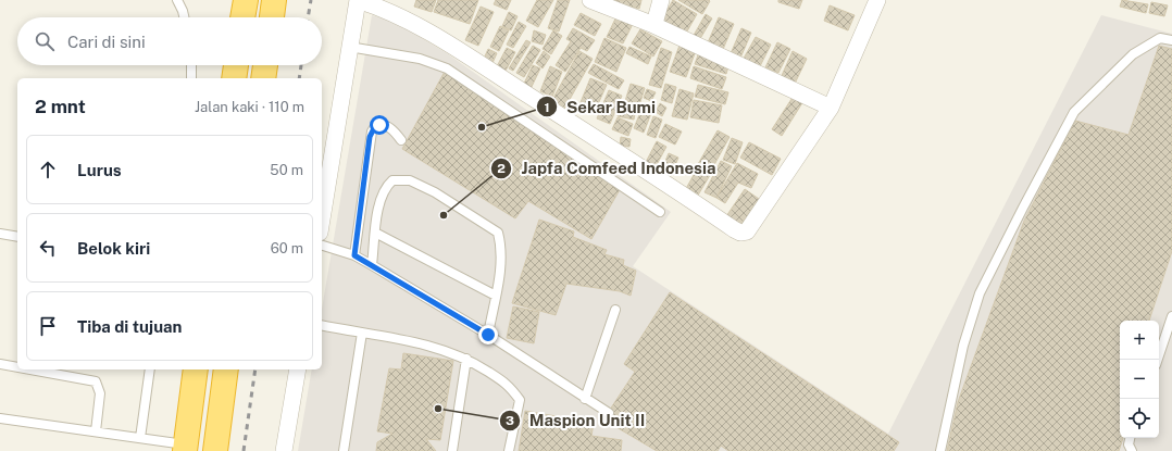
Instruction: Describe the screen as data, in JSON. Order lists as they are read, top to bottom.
{
  "places": ["Sekar Bumi", "Japfa Comfeed Indonesia", "Maspion Unit II"],
  "page": {
    "search": "Cari di sini",
    "heading": ["2 mnt", "Jalan kaki · 110 m"],
    "list": [
      ["Lurus", "50 m"],
      ["Belok kiri", "60 m"],
      "Tiba di tujuan"
    ],
    "map_buttons": ["+", "−"]
  }
}
